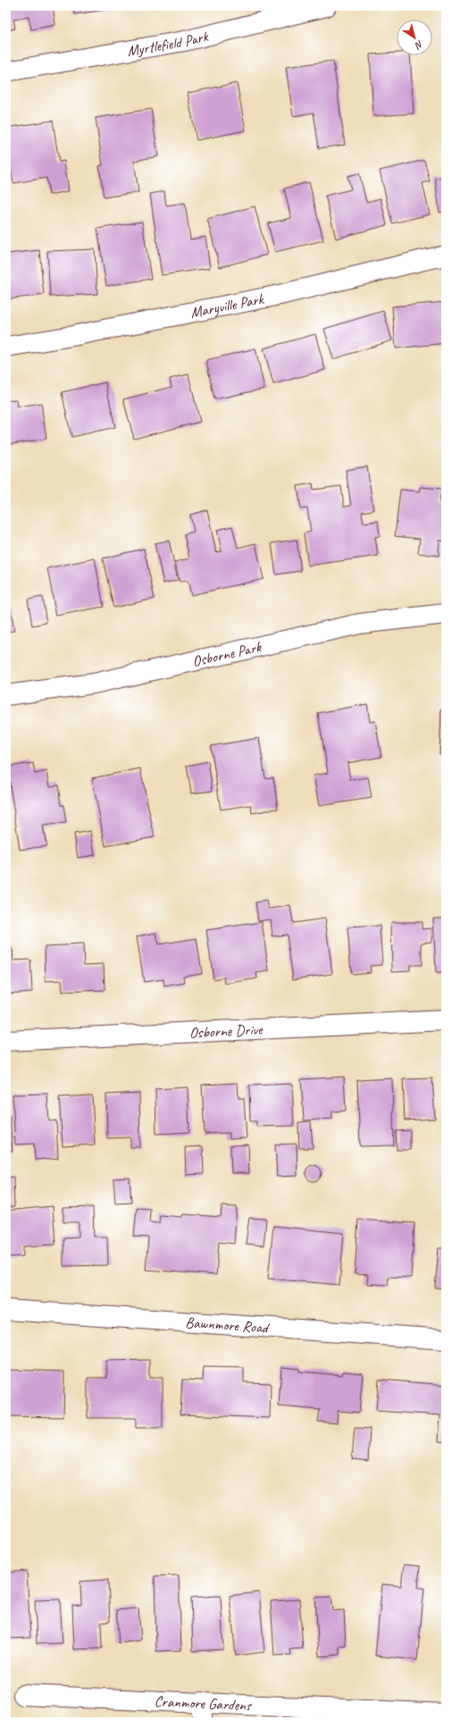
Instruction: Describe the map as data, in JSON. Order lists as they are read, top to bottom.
{
  "streets": {
    "street": [
      "Myrtlefield Park",
      "Maryville Park",
      "Osborne Park",
      "Osborne Drive",
      "Bawnmore Road",
      "Cranmore Gardens"
    ]
  },
  "north": "bottom right"
}
